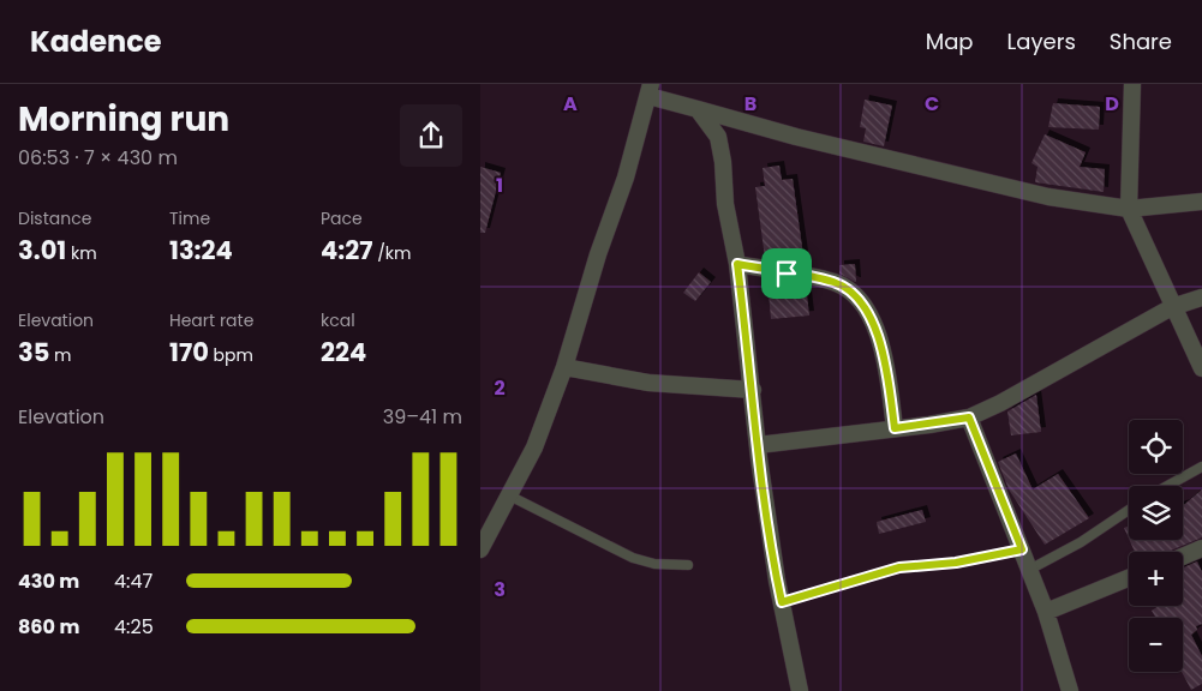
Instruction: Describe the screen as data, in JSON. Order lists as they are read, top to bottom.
{
  "page": {
    "header": "Kadence",
    "nav": ["Map", "Layers", "Share"],
    "heading": ["Morning run", "06:53 · 7 × 430 m"],
    "stats": [
      ["Distance", "3.01 km"],
      ["Time", "13:24"],
      ["Pace", "4:27 /km"],
      ["Elevation", "35 m"],
      ["Heart rate", "170 bpm"],
      ["kcal", "224"]
    ],
    "chart": ["Elevation", "39–41 m"],
    "map_buttons": ["+", "−"],
    "list": [
      {
        "name": "430 m",
        "note": "4:47"
      },
      {
        "name": "860 m",
        "note": "4:25"
      }
    ]
  },
  "grid": {
    "columns": [
      "A",
      "B",
      "C",
      "D"
    ],
    "rows": ["1", "2", "3"]
  }
}
